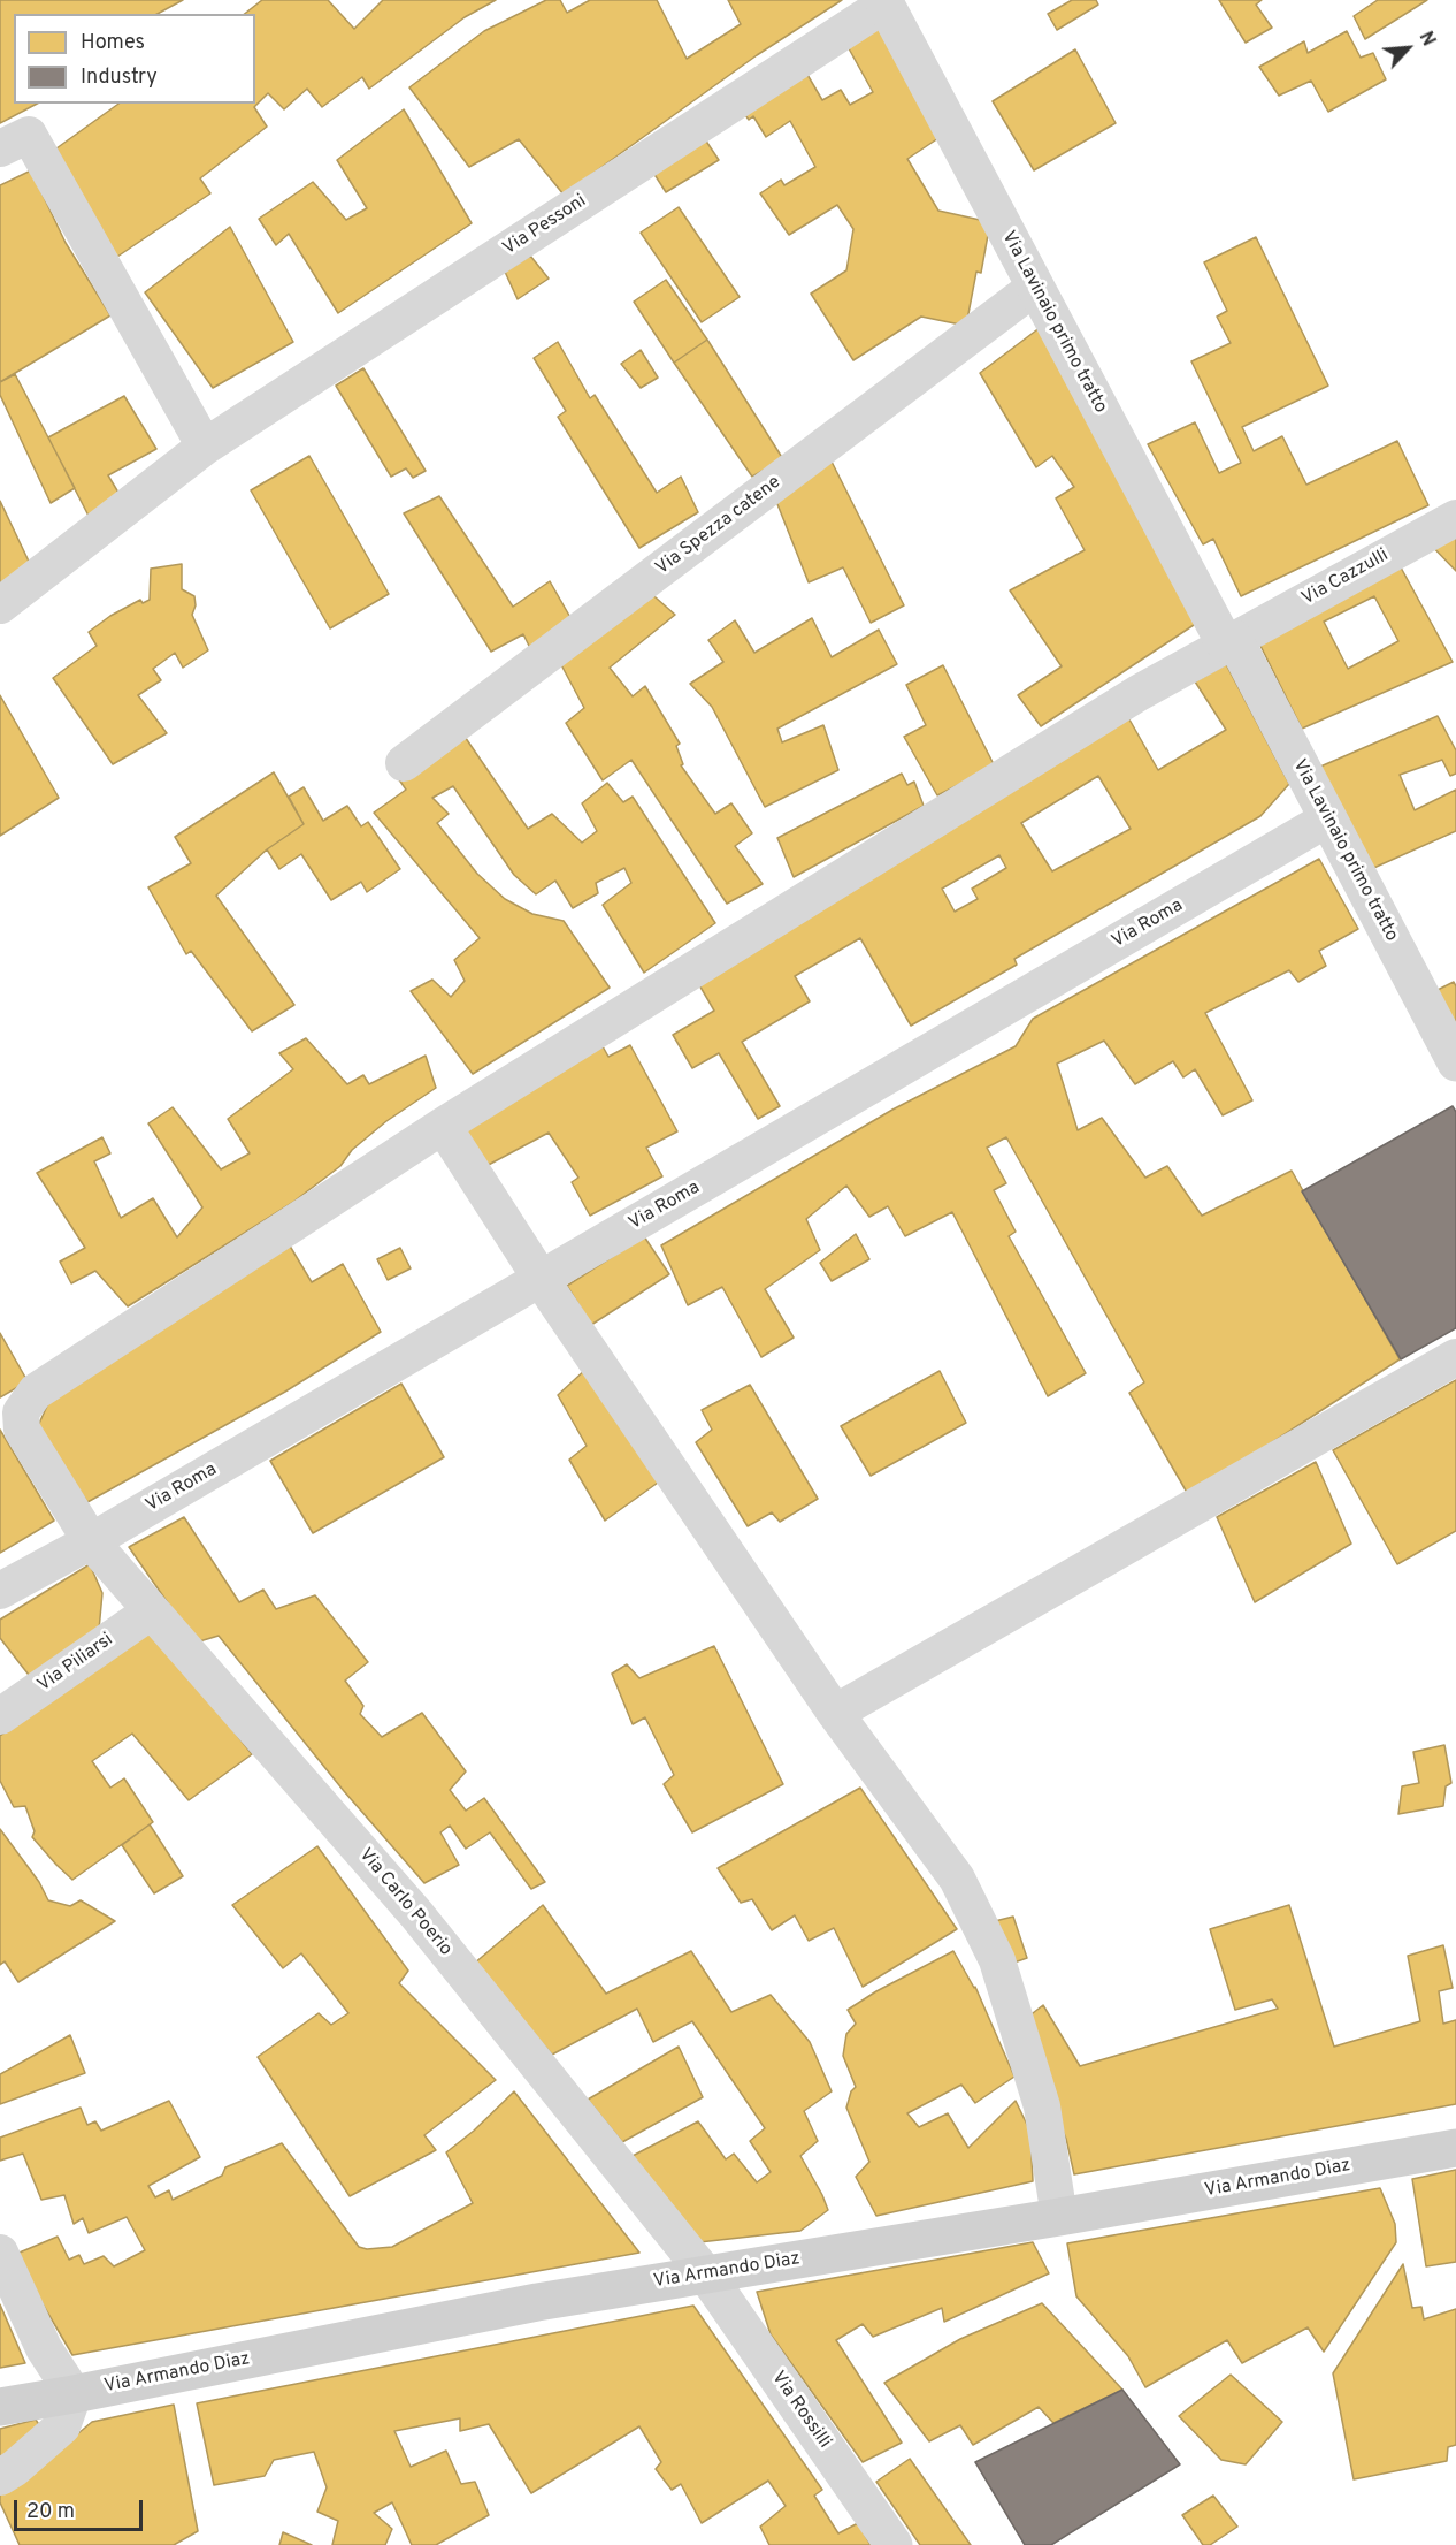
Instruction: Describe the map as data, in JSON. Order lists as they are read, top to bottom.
{
  "streets": {
    "main road": ["Via Armando Diaz"],
    "street": [
      "Via Pessoni",
      "Via Lavinaio primo tratto",
      "Via Spezza catene",
      "Via Cazzulli",
      "Via Roma",
      "Via Piliarsi",
      "Via Carlo Poerio",
      "Via Rossilli"
    ]
  },
  "crossings": [
    ["Via Pessoni", "Via Lavinaio primo tratto"],
    ["Via Lavinaio primo tratto", "Via Spezza catene"],
    ["Via Lavinaio primo tratto", "Via Cazzulli"],
    ["Via Lavinaio primo tratto", "Via Roma"],
    ["Via Cazzulli", "Via Carlo Poerio"],
    ["Via Roma", "Via Carlo Poerio"],
    ["Via Piliarsi", "Via Carlo Poerio"],
    ["Via Carlo Poerio", "Via Armando Diaz"],
    ["Via Carlo Poerio", "Via Rossilli"],
    ["Via Armando Diaz", "Via Rossilli"]
  ],
  "legend": ["Homes", "Industry"],
  "scale_bar": "20 m",
  "north": "top right"
}
